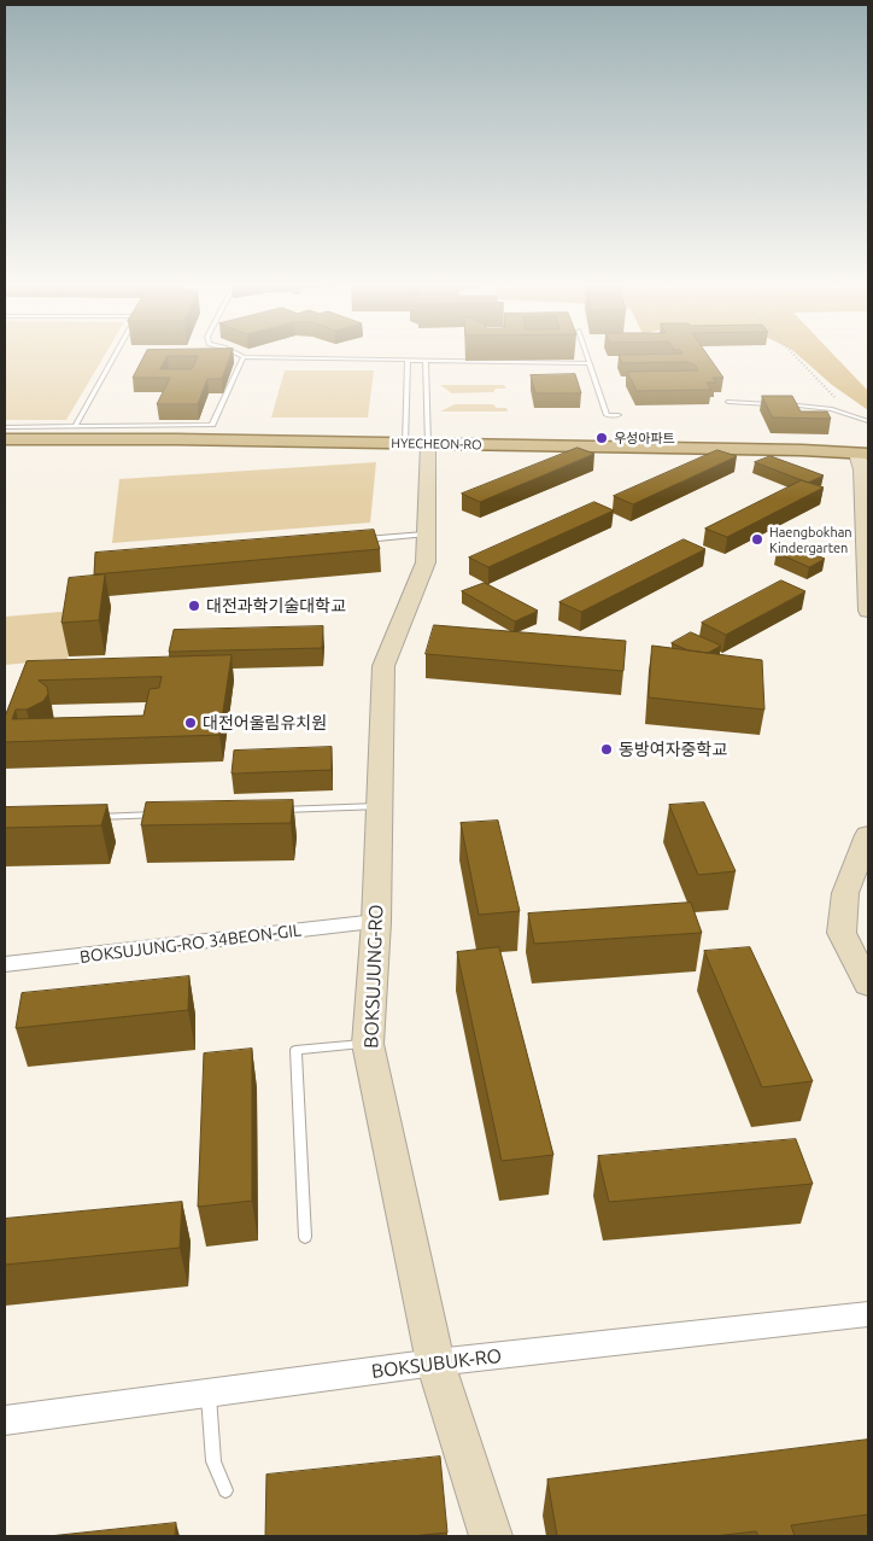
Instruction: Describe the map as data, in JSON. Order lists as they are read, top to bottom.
{
  "streets": {
    "main road": ["HYECHEON-RO"],
    "street": ["BOKSUJUNG-RO 34BEON-GIL", "BOKSUJUNG-RO", "BOKSUBUK-RO"]
  },
  "crossings": [
    ["HYECHEON-RO", "BOKSUJUNG-RO"],
    ["BOKSUJUNG-RO 34BEON-GIL", "BOKSUJUNG-RO"],
    ["BOKSUJUNG-RO", "BOKSUBUK-RO"]
  ],
  "places": [
    "우성아파트",
    "Haengbokhan Kindergarten",
    "대전과학기술대학교",
    "대전어울림유치원",
    "동방여자중학교"
  ]
}
